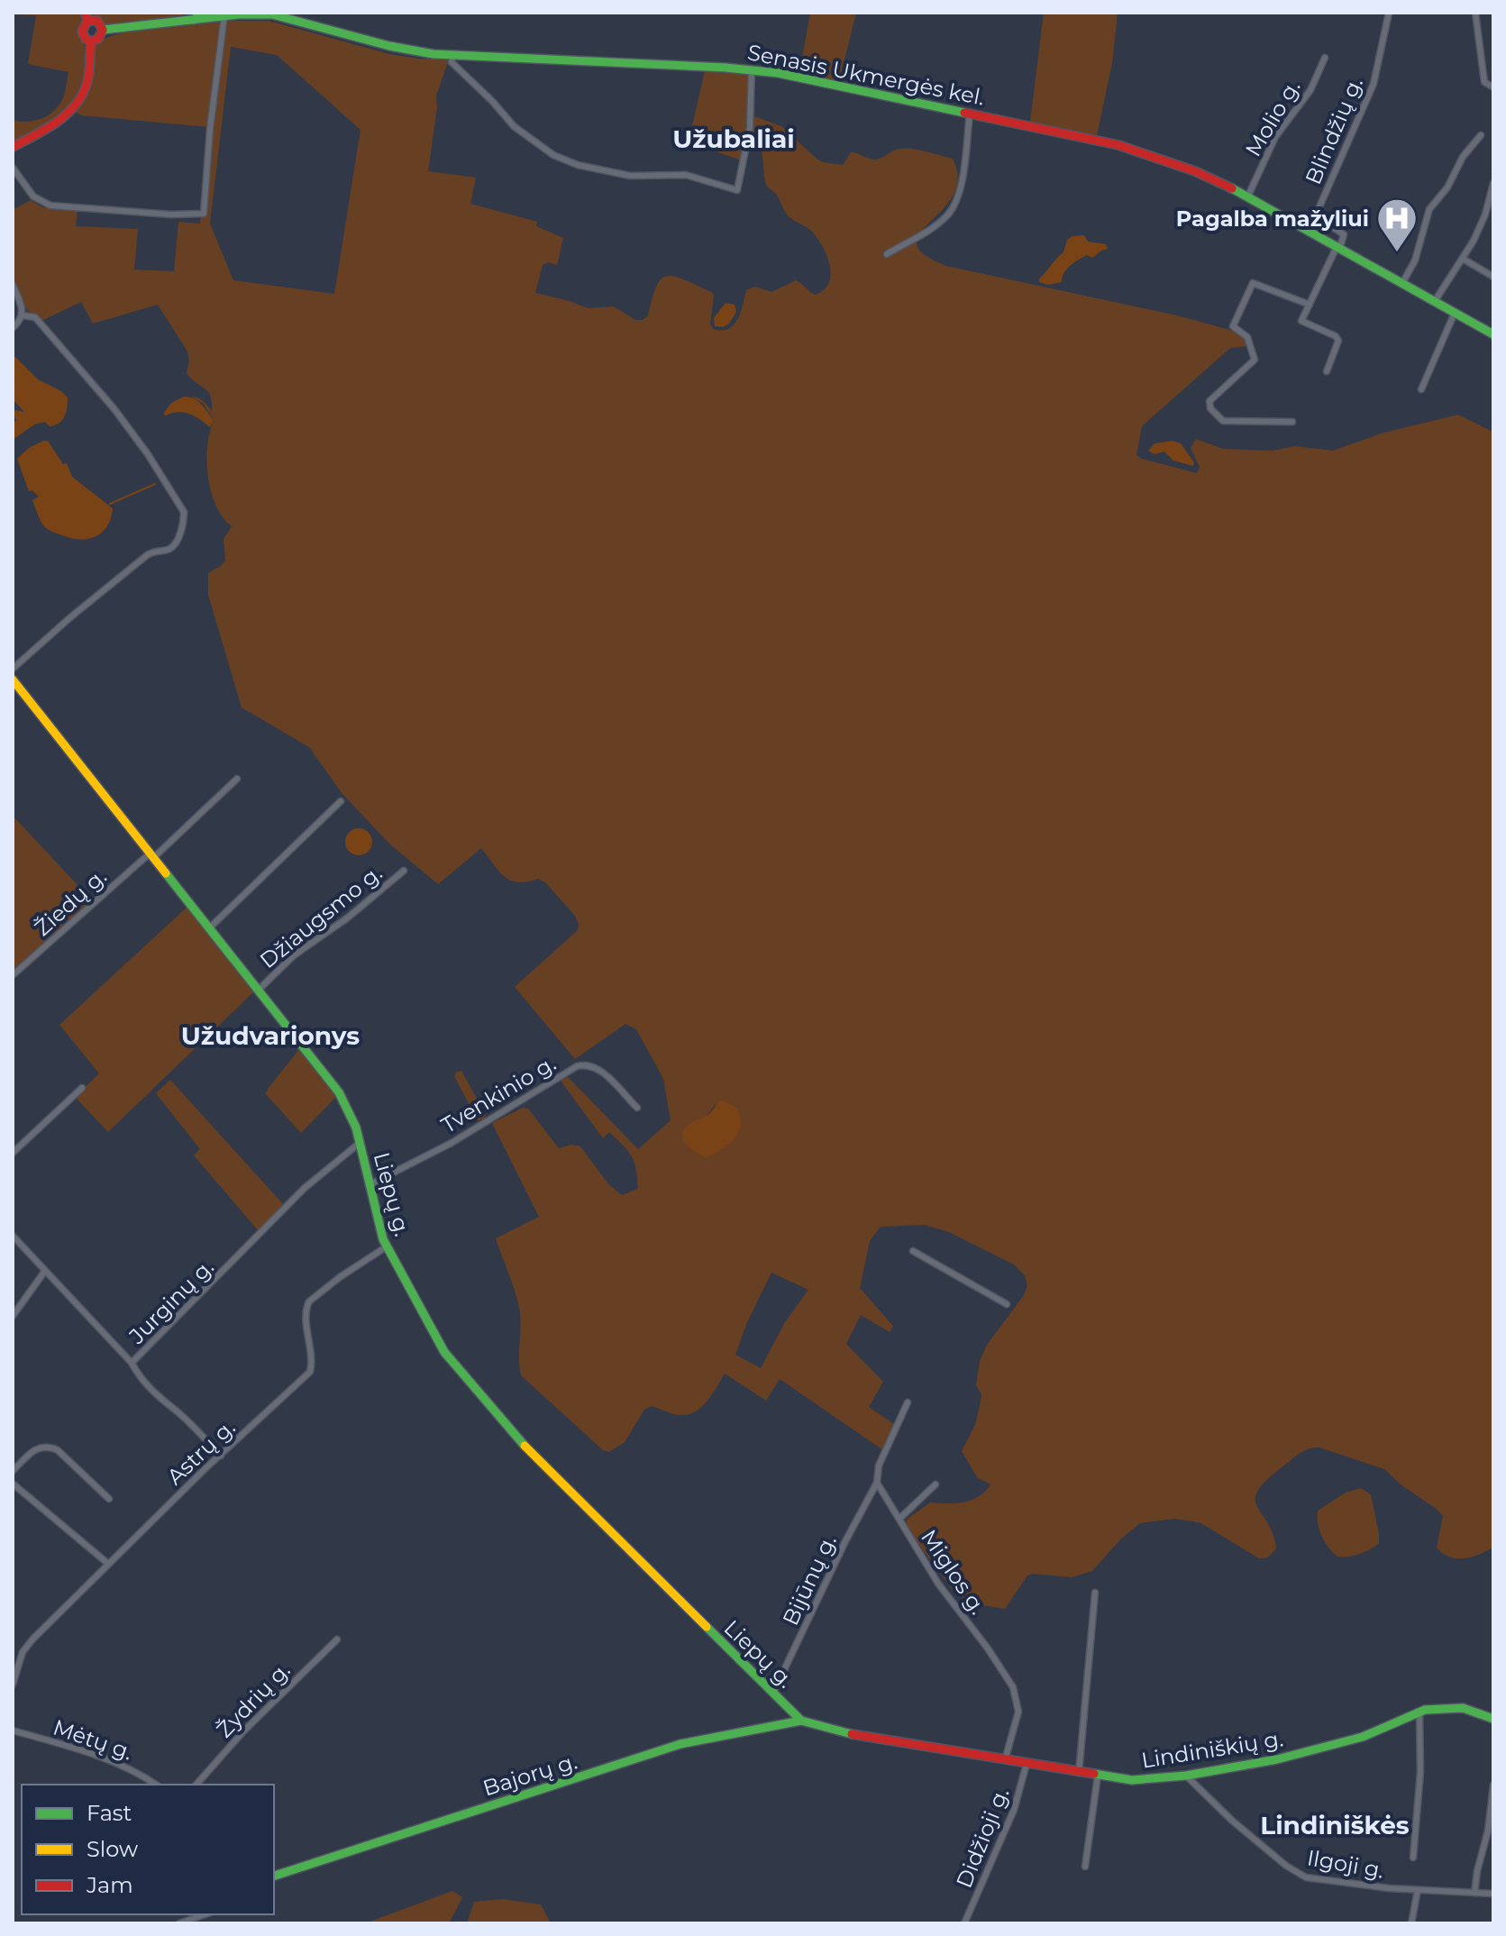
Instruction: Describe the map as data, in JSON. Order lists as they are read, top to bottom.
{
  "streets": {
    "street": [
      "Senasis Ukmergės kel.",
      "Molio g.",
      "Blindžių g.",
      "Žiedų g.",
      "Džiaugsmo g.",
      "Tvenkinio g.",
      "Liepų g.",
      "Jurginų g.",
      "Astrų g.",
      "Miglos g.",
      "Bijūnų g.",
      "Žydrių g.",
      "Mėtų g.",
      "Lindiniškių g.",
      "Bajorų g.",
      "Didžioji g.",
      "Ilgoji g."
    ]
  },
  "crossings": [
    ["Senasis Ukmergės kel.", "Molio g."],
    ["Senasis Ukmergės kel.", "Blindžių g."],
    ["Žiedų g.", "Liepų g."],
    ["Džiaugsmo g.", "Liepų g."],
    ["Tvenkinio g.", "Liepų g."],
    ["Liepų g.", "Jurginų g."],
    ["Liepų g.", "Astrų g."],
    ["Liepų g.", "Bijūnų g."],
    ["Liepų g.", "Lindiniškių g."],
    ["Liepų g.", "Bajorų g."],
    ["Miglos g.", "Bijūnų g."],
    ["Miglos g.", "Lindiniškių g."],
    ["Lindiniškių g.", "Bajorų g."],
    ["Lindiniškių g.", "Didžioji g."],
    ["Lindiniškių g.", "Ilgoji g."]
  ],
  "districts": ["Užubaliai", "Užudvarionys", "Lindiniškės"],
  "places": {
    "hospital": ["Pagalba mažyliui"]
  },
  "legend": ["Fast", "Slow", "Jam"]
}
